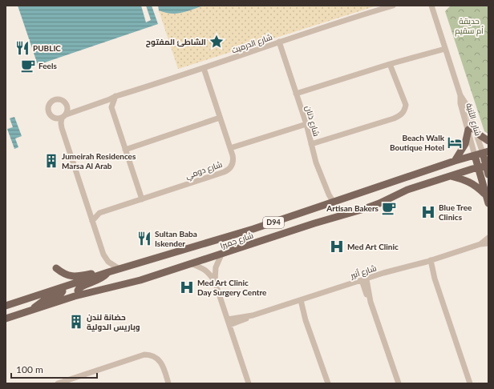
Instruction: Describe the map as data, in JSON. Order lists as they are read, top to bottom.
{
  "streets": {
    "main road": ["شارع الثنية", "D94", "شارع جميرا"],
    "street": [
      "شارع الدرميت",
      "شارع ذنان",
      "شارع دومي",
      "شارع أنير"
    ]
  },
  "crossings": [
    ["شارع الدرميت", "شارع ذنان"],
    ["شارع الدرميت", "شارع دومي"],
    ["شارع الثنية", "شارع جميرا"],
    ["شارع ذنان", "شارع جميرا"]
  ],
  "parks": ["حديقة أم سقيم"],
  "places": {
    "place": ["الشاطئ المفتوح"],
    "restaurant": ["PUBLIC", "Sultan Baba Iskender"],
    "cafe": ["Feels", "Artisan Bakers"],
    "hotel": ["Beach Walk Boutique Hotel"],
    "building": ["Jumeirah Residences Marsa Al Arab", "حضانة لندن وباريس الدولية"],
    "hospital": ["Blue Tree Clinics", "Med Art Clinic", "Med Art Clinic Day Surgery Centre"]
  },
  "scale_bar": "100 m"
}
